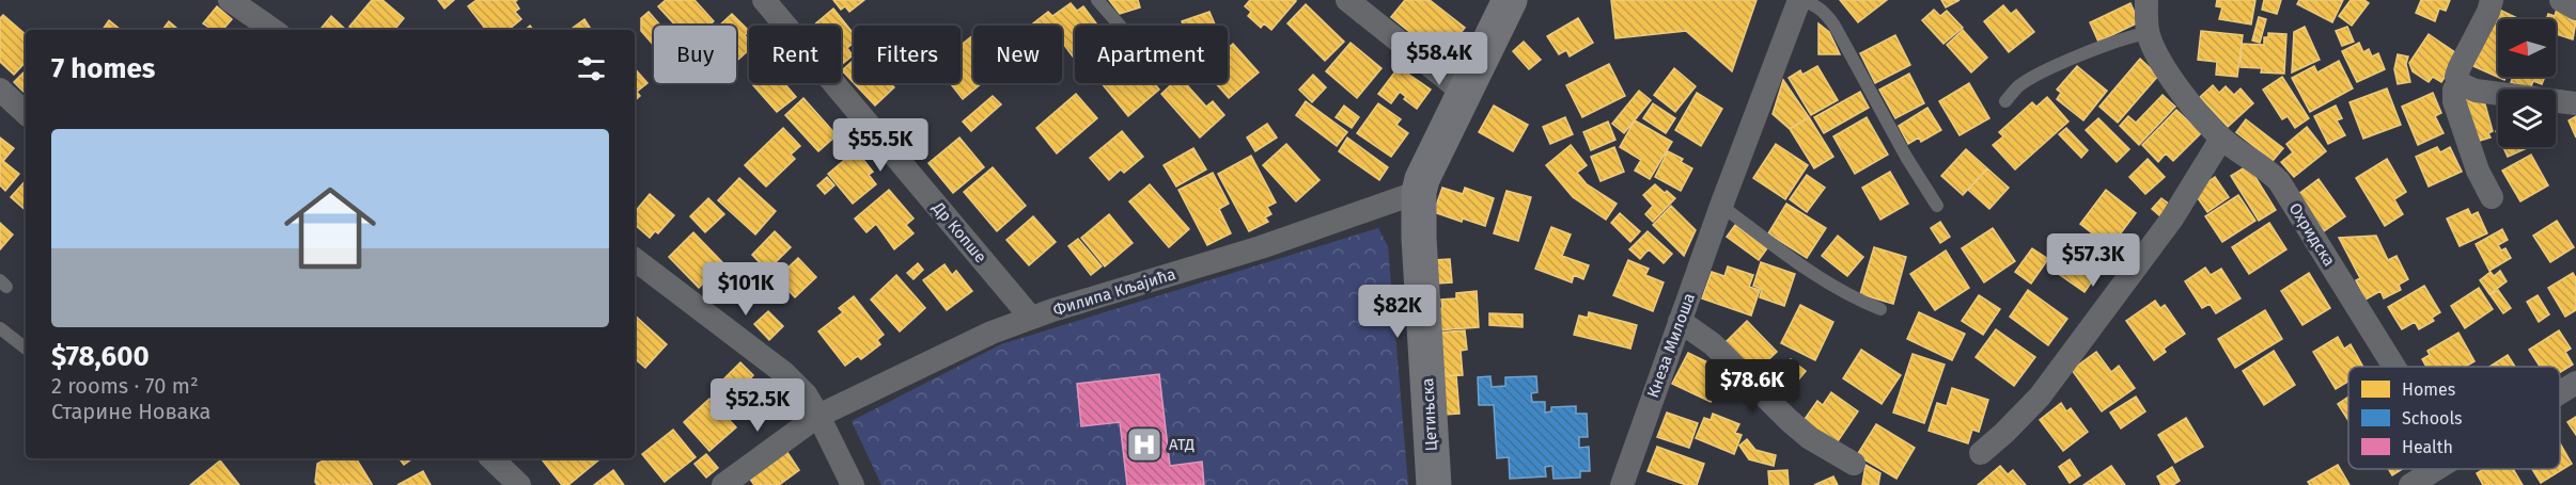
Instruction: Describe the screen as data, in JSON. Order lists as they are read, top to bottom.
{
  "streets": {
    "street": [
      "Др Копше",
      "Охридска",
      "Филипа Кљајића",
      "Кнеза Милоша",
      "Цетињска"
    ]
  },
  "crossings": [
    ["Др Копше", "Филипа Кљајића"],
    ["Филипа Кљајића", "Цетињска"]
  ],
  "places": {
    "hospital": ["АТД"]
  },
  "legend": ["Homes", "Schools", "Health"],
  "north": "left",
  "page": {
    "chip": [
      "Buy",
      "Rent",
      "Filters",
      "New",
      "Apartment"
    ],
    "heading": "7 homes",
    "price": [
      "$58.4K",
      "$55.5K",
      "$57.3K",
      "$101K",
      "$82K",
      "$78.6K",
      "$52.5K"
    ],
    "list": [
      {
        "name": "$78,600",
        "note": "2 rooms · 70 m² · Старине Новака"
      }
    ]
  }
}
